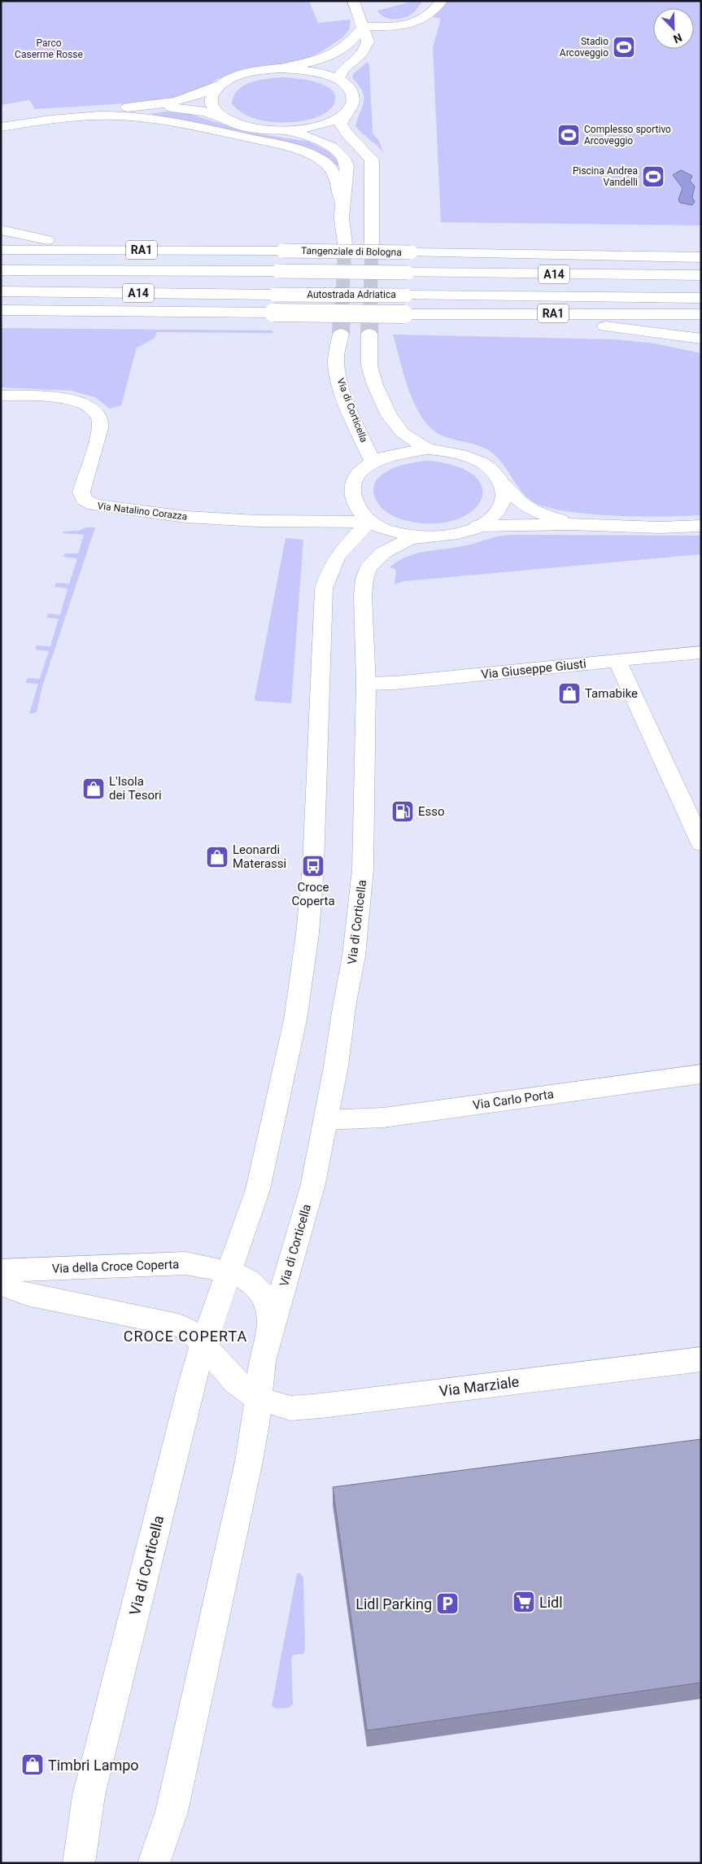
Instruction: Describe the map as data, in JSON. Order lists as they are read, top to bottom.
{
  "streets": {
    "main road": [
      "RA1",
      "Tangenziale di Bologna",
      "A14",
      "Autostrada Adriatica",
      "Via di Corticella",
      "Via Natalino Corazza",
      "Via Giuseppe Giusti",
      "Via Carlo Porta",
      "Via della Croce Coperta",
      "Via Marziale"
    ]
  },
  "crossings": [
    ["Via di Corticella", "Via Natalino Corazza"],
    ["Via di Corticella", "Via Giuseppe Giusti"],
    ["Via di Corticella", "Via Carlo Porta"],
    ["Via di Corticella", "Via della Croce Coperta"],
    ["Via di Corticella", "Via Marziale"]
  ],
  "districts": ["CROCE COPERTA"],
  "parks": ["Parco Caserme Rosse"],
  "places": {
    "sports": ["Stadio Arcoveggio", "Complesso sportivo Arcoveggio", "Piscina Andrea Vandelli"],
    "shop": [
      "Tamabike",
      "L'Isola dei Tesori",
      "Leonardi Materassi",
      "Timbri Lampo"
    ],
    "fuel station": ["Esso"],
    "bus stop": ["Croce Coperta"],
    "supermarket": ["Lidl"],
    "parking": ["Lidl Parking"]
  },
  "north": "bottom right"
}
